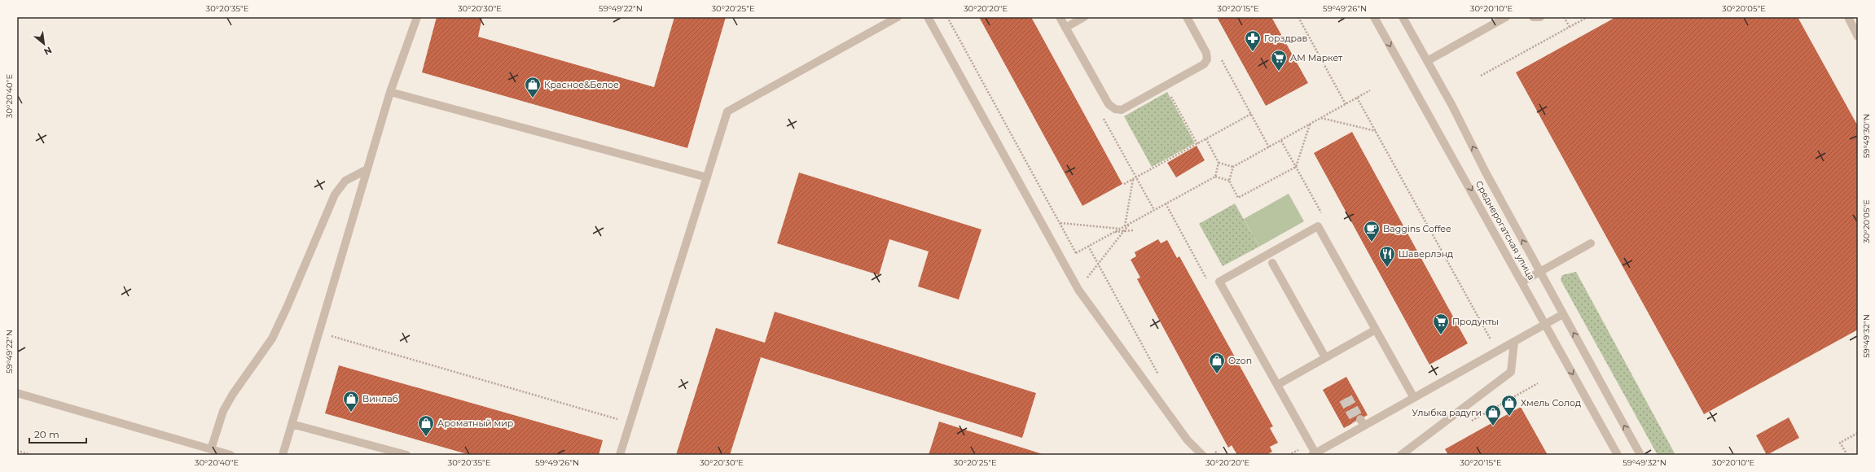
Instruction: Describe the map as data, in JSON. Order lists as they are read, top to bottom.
{
  "streets": {
    "street": ["Среднерогатская улица"]
  },
  "places": {
    "pharmacy": ["Горздрав"],
    "supermarket": ["АМ Маркет", "Продукты"],
    "shop": [
      "Красное&Белое",
      "Ozon",
      "Винлаб",
      "Хмель Солод",
      "Улыбка радуги",
      "Ароматный мир"
    ],
    "cafe": ["Baggins Coffee"],
    "restaurant": ["Шаверлэнд"]
  },
  "scale_bar": "20 m",
  "north": "bottom right",
  "coordinates": [
    "30°20'35\"E",
    "30°20'30\"E",
    "59°49'22\"N",
    "30°20'25\"E",
    "30°20'20\"E",
    "30°20'15\"E",
    "59°49'26\"N",
    "30°20'10\"E",
    "30°20'05\"E",
    "30°20'40\"E",
    "59°49'30\"N",
    "59°49'32\"N"
  ]
}
